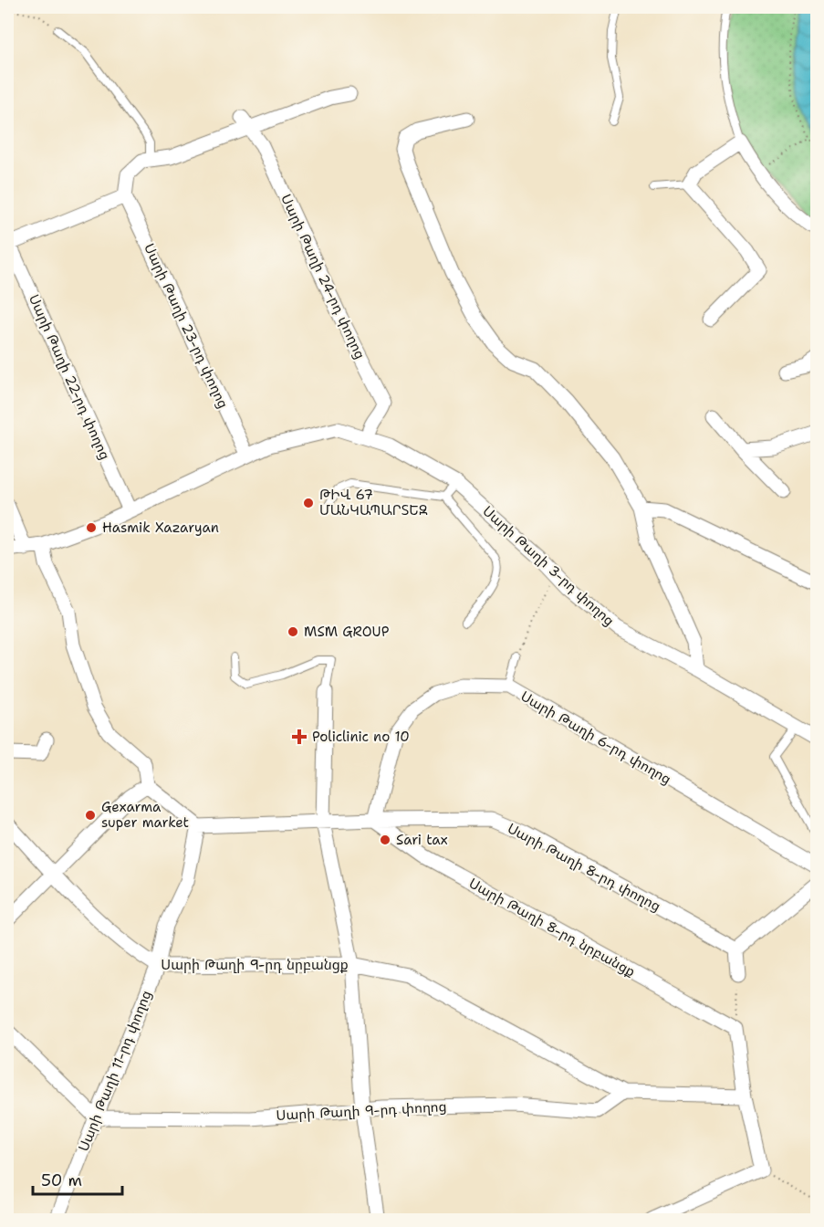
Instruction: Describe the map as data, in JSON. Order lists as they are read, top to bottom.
{
  "streets": {
    "street": [
      "Սարի Թաղի 24-րդ փողոց",
      "Սարի Թաղի 23-րդ փողոց",
      "Սարի Թաղի 22-րդ փողոց",
      "Սարի Թաղի 3-րդ փողոց",
      "Սարի Թաղի 6-րդ փողոց",
      "Սարի Թաղի 8-րդ փողոց",
      "Սարի Թաղի 8-րդ նրբանցք",
      "Սարի Թաղի 9-րդ նրբանցք",
      "Սարի Թաղի 11-րդ փողոց",
      "Սարի Թաղի 9-րդ փողոց"
    ]
  },
  "crossings": [
    ["Սարի Թաղի 24-րդ փողոց", "Սարի Թաղի 3-րդ փողոց"],
    ["Սարի Թաղի 23-րդ փողոց", "Սարի Թաղի 3-րդ փողոց"],
    ["Սարի Թաղի 22-րդ փողոց", "Սարի Թաղի 3-րդ փողոց"],
    ["Սարի Թաղի 6-րդ փողոց", "Սարի Թաղի 8-րդ փողոց"],
    ["Սարի Թաղի 6-րդ փողոց", "Սարի Թաղի 8-րդ նրբանցք"],
    ["Սարի Թաղի 8-րդ փողոց", "Սարի Թաղի 8-րդ նրբանցք"],
    ["Սարի Թաղի 8-րդ փողոց", "Սարի Թաղի 11-րդ փողոց"],
    ["Սարի Թաղի 9-րդ նրբանցք", "Սարի Թաղի 11-րդ փողոց"],
    ["Սարի Թաղի 9-րդ նրբանցք", "Սարի Թաղի 9-րդ փողոց"],
    ["Սարի Թաղի 11-րդ փողոց", "Սարի Թաղի 9-րդ փողոց"]
  ],
  "places": {
    "other": [
      "ԹԻՎ 67 ՄԱՆԿԱՊԱՐՏԵԶ",
      "Hasmik Xazaryan",
      "MSM GROUP",
      "Gexarma super market",
      "Sari tax"
    ],
    "health": ["Policlinic no 10"]
  },
  "scale_bar": "50 m"
}
